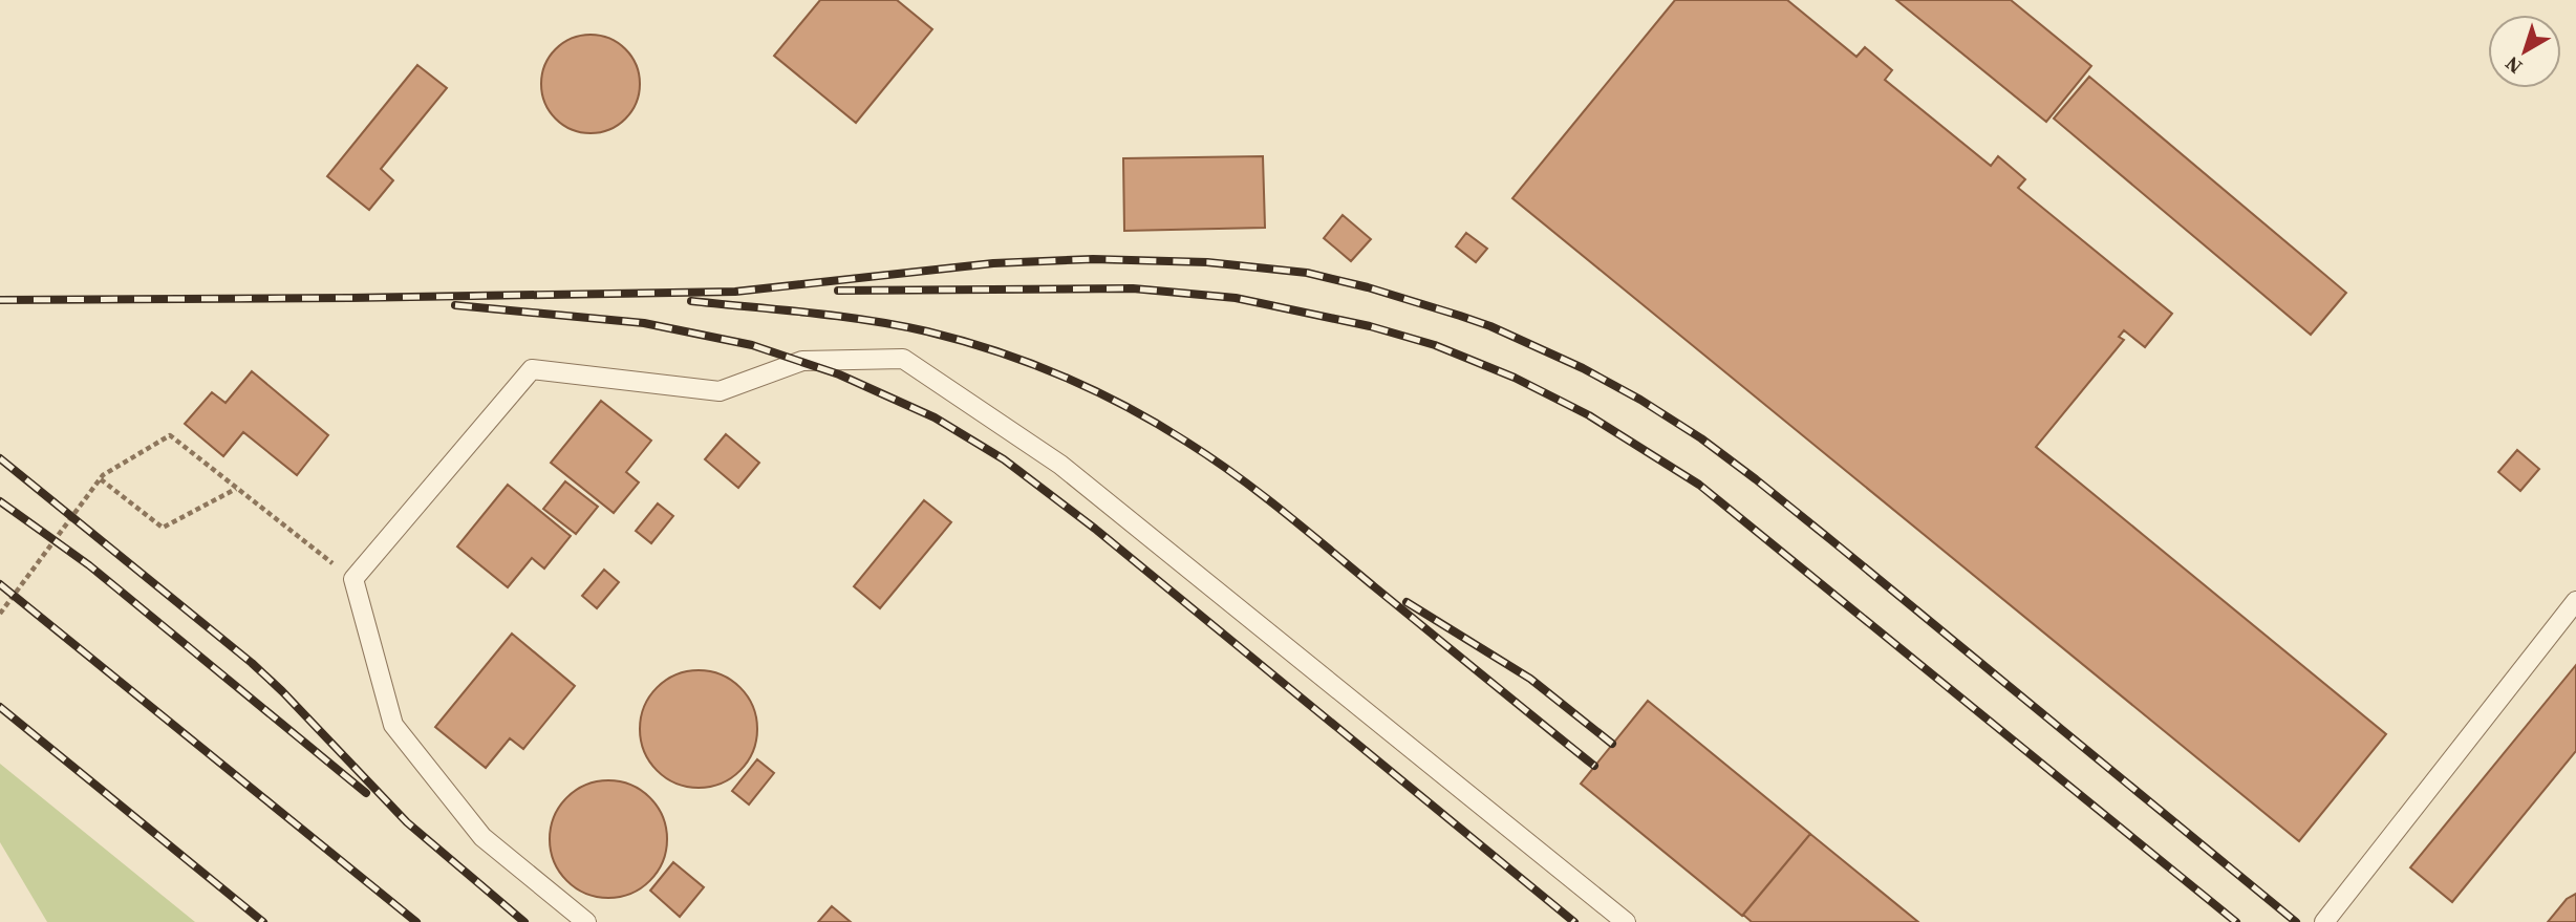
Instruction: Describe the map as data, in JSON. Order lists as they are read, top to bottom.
{
  "north": "bottom left"
}
